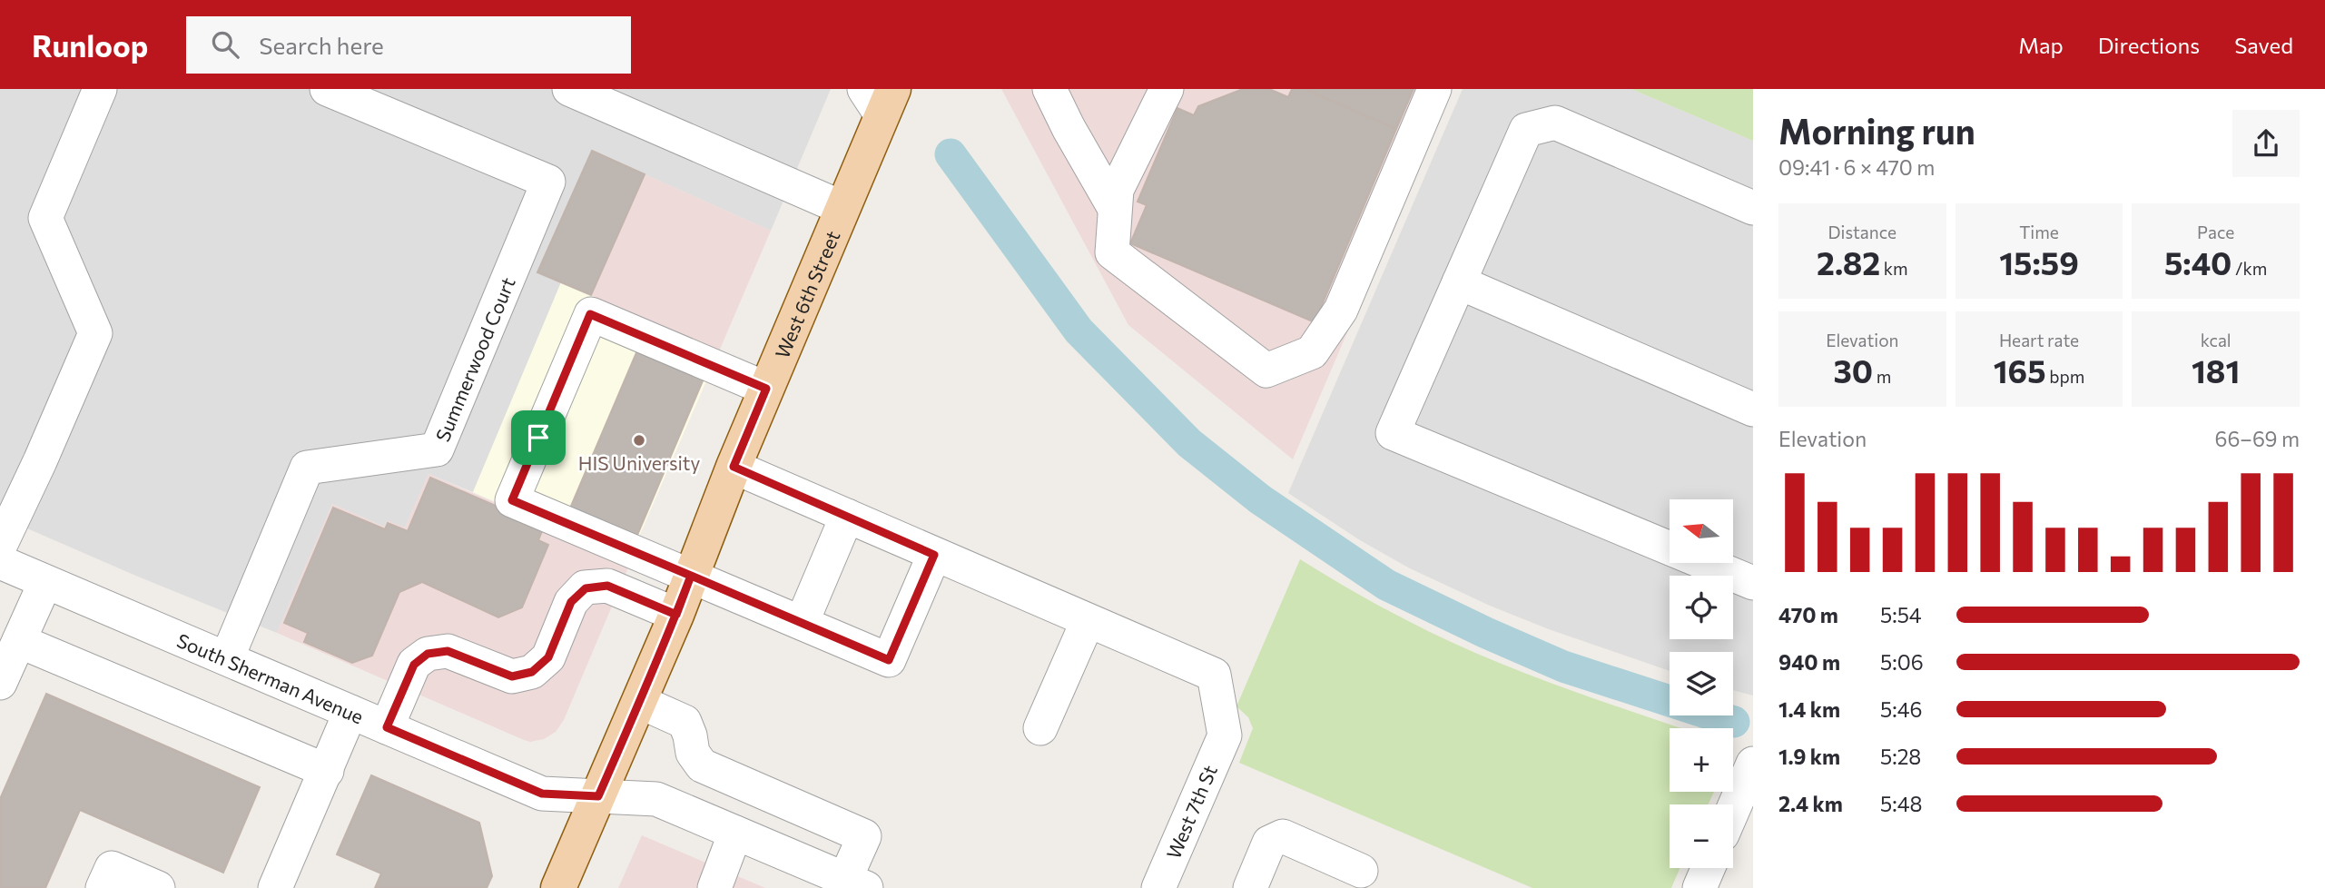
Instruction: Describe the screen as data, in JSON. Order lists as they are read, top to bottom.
{
  "streets": {
    "main road": ["West 6th Street"],
    "street": ["Summerwood Court", "South Sherman Avenue", "West 7th St"]
  },
  "crossings": [
    ["West 6th Street", "South Sherman Avenue"],
    ["Summerwood Court", "South Sherman Avenue"]
  ],
  "places": ["HIS University"],
  "north": "left",
  "page": {
    "header": "Runloop",
    "search": "Search here",
    "nav": ["Map", "Directions", "Saved"],
    "heading": ["Morning run", "09:41 · 6 × 470 m"],
    "stats": [
      ["Distance", "2.82 km"],
      ["Time", "15:59"],
      ["Pace", "5:40 /km"],
      ["Elevation", "30 m"],
      ["Heart rate", "165 bpm"],
      ["kcal", "181"]
    ],
    "chart": ["Elevation", "66–69 m"],
    "map_buttons": ["+", "−"],
    "list": [
      {
        "name": "470 m",
        "note": "5:54"
      },
      {
        "name": "940 m",
        "note": "5:06"
      },
      {
        "name": "1.4 km",
        "note": "5:46"
      },
      {
        "name": "1.9 km",
        "note": "5:28"
      },
      {
        "name": "2.4 km",
        "note": "5:48"
      }
    ]
  }
}
